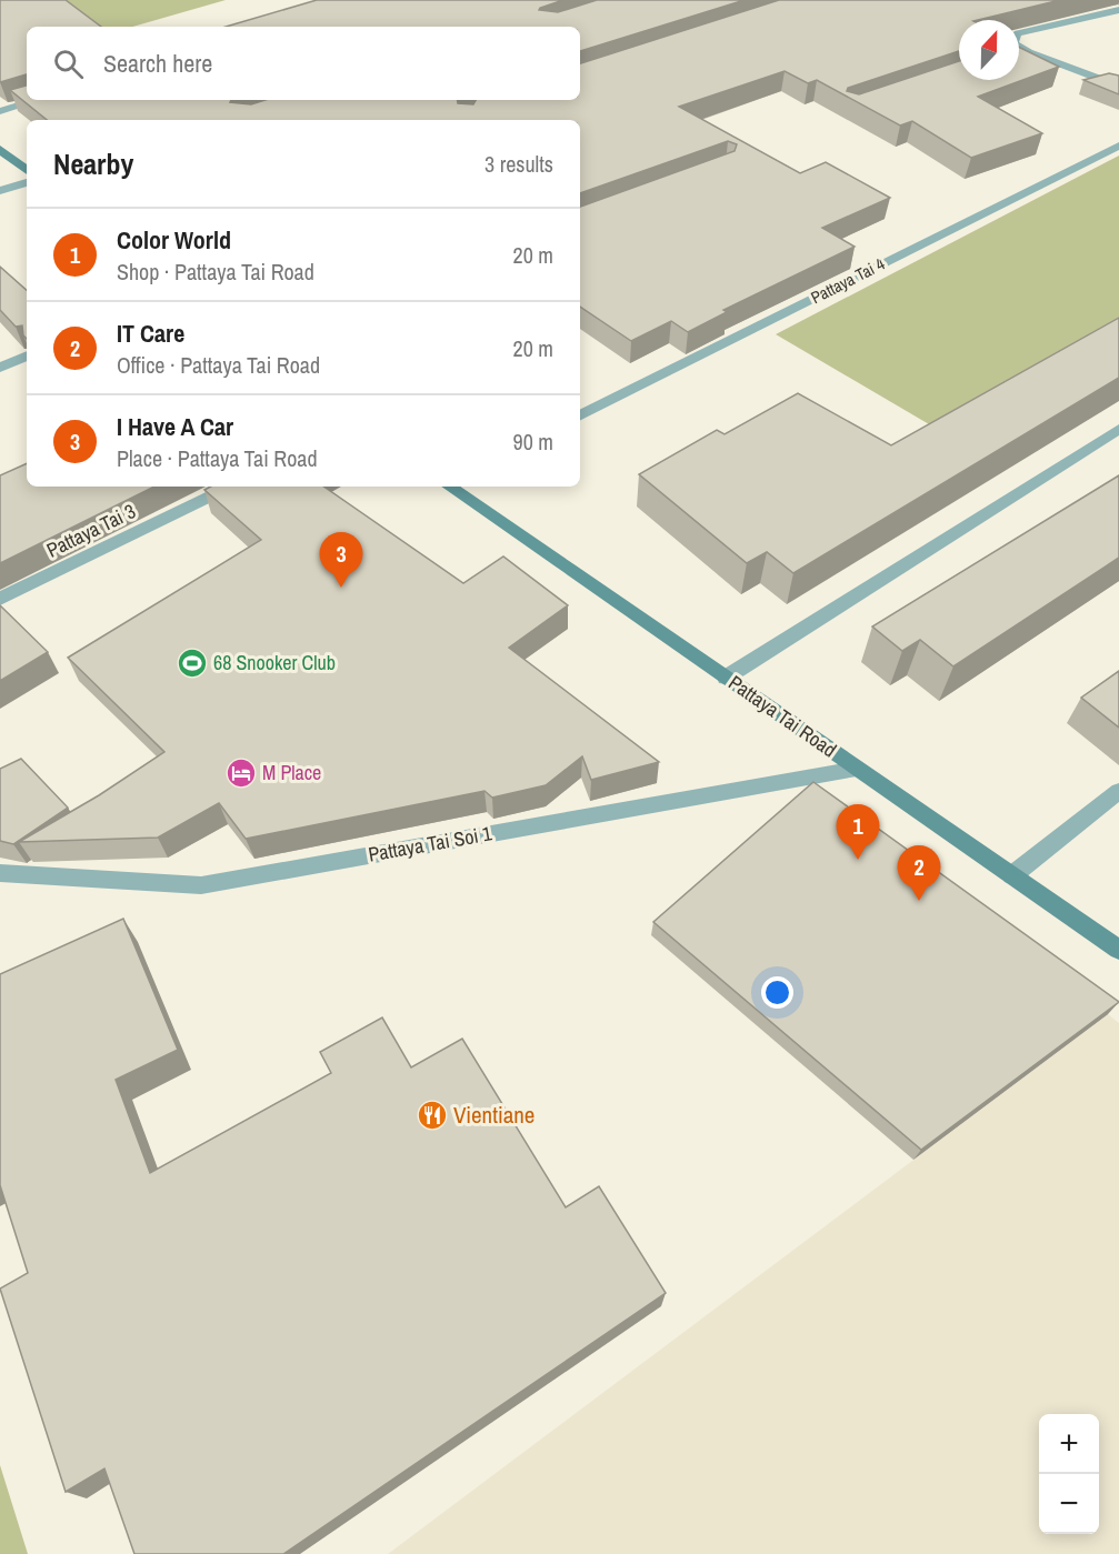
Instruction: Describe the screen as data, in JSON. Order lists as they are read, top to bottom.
{
  "streets": {
    "main road": ["Pattaya Tai Road"],
    "street": ["Pattaya Tai 4", "Pattaya Tai 3", "Pattaya Tai Soi 1"]
  },
  "crossings": [
    ["Pattaya Tai Road", "Pattaya Tai Soi 1"]
  ],
  "places": {
    "sports": ["68 Snooker Club"],
    "hotel": ["M Place"],
    "restaurant": ["Vientiane"]
  },
  "north": "top",
  "page": {
    "search": "Search here",
    "heading": ["Nearby", "3 results"],
    "list": [
      {
        "mark": "1",
        "name": "Color World",
        "note": "Shop · Pattaya Tai Road",
        "value": "20 m"
      },
      {
        "mark": "2",
        "name": "IT Care",
        "note": "Office · Pattaya Tai Road",
        "value": "20 m"
      },
      {
        "mark": "3",
        "name": "I Have A Car",
        "note": "Place · Pattaya Tai Road",
        "value": "90 m"
      }
    ],
    "pins": ["3", "1", "2"],
    "map_buttons": ["+", "−"]
  }
}
